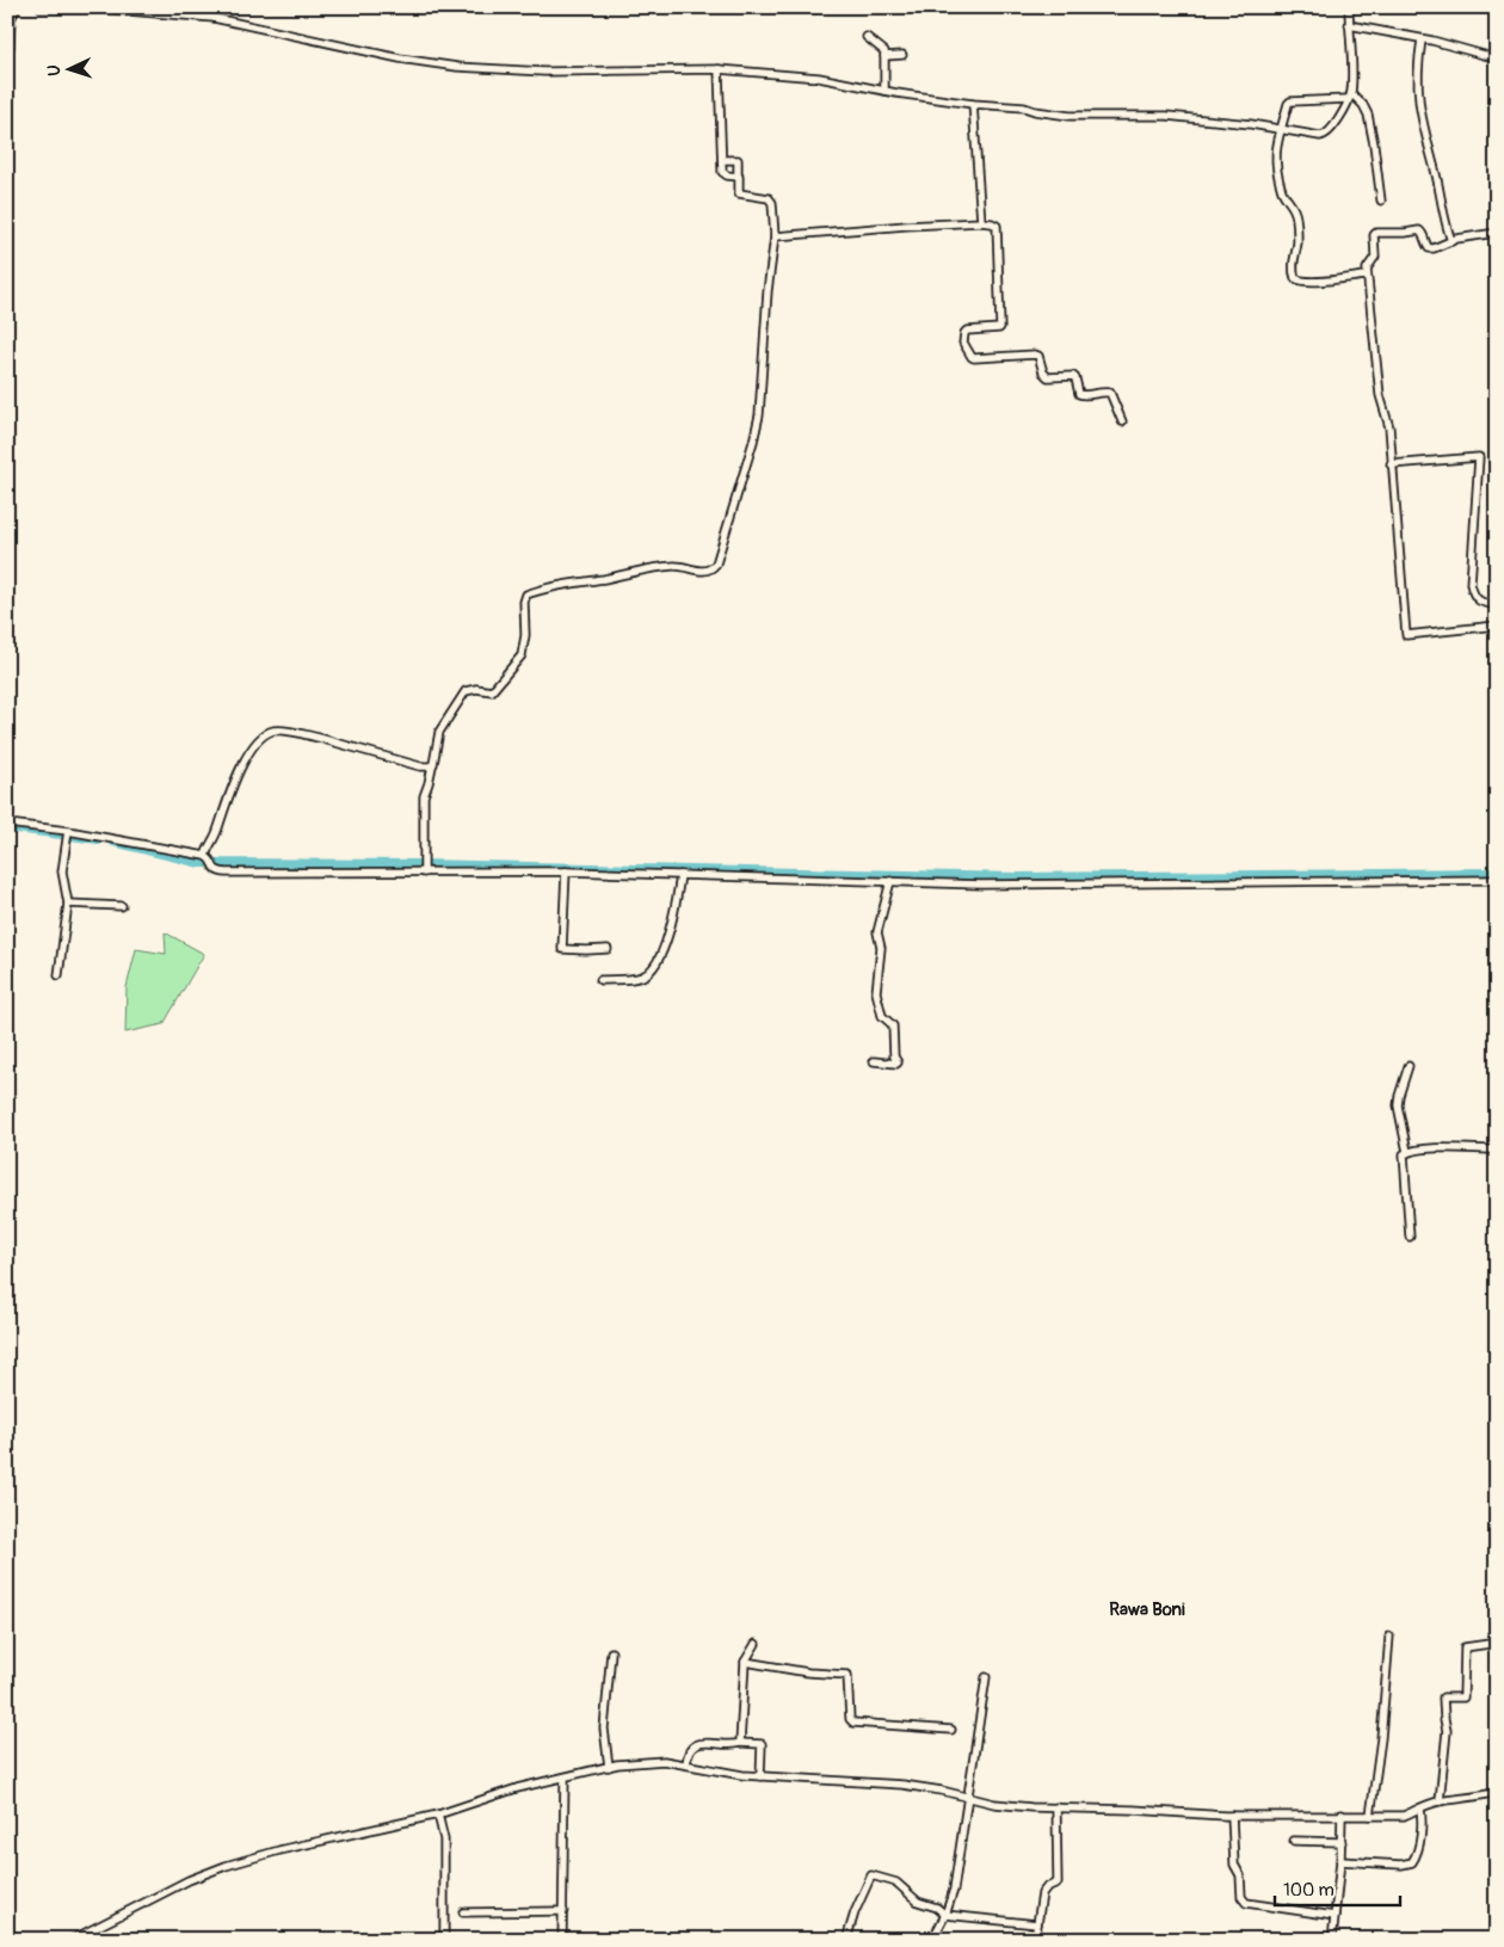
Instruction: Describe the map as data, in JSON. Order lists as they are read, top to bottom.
{
  "districts": ["Rawa Boni"],
  "scale_bar": "100 m",
  "north": "left"
}
